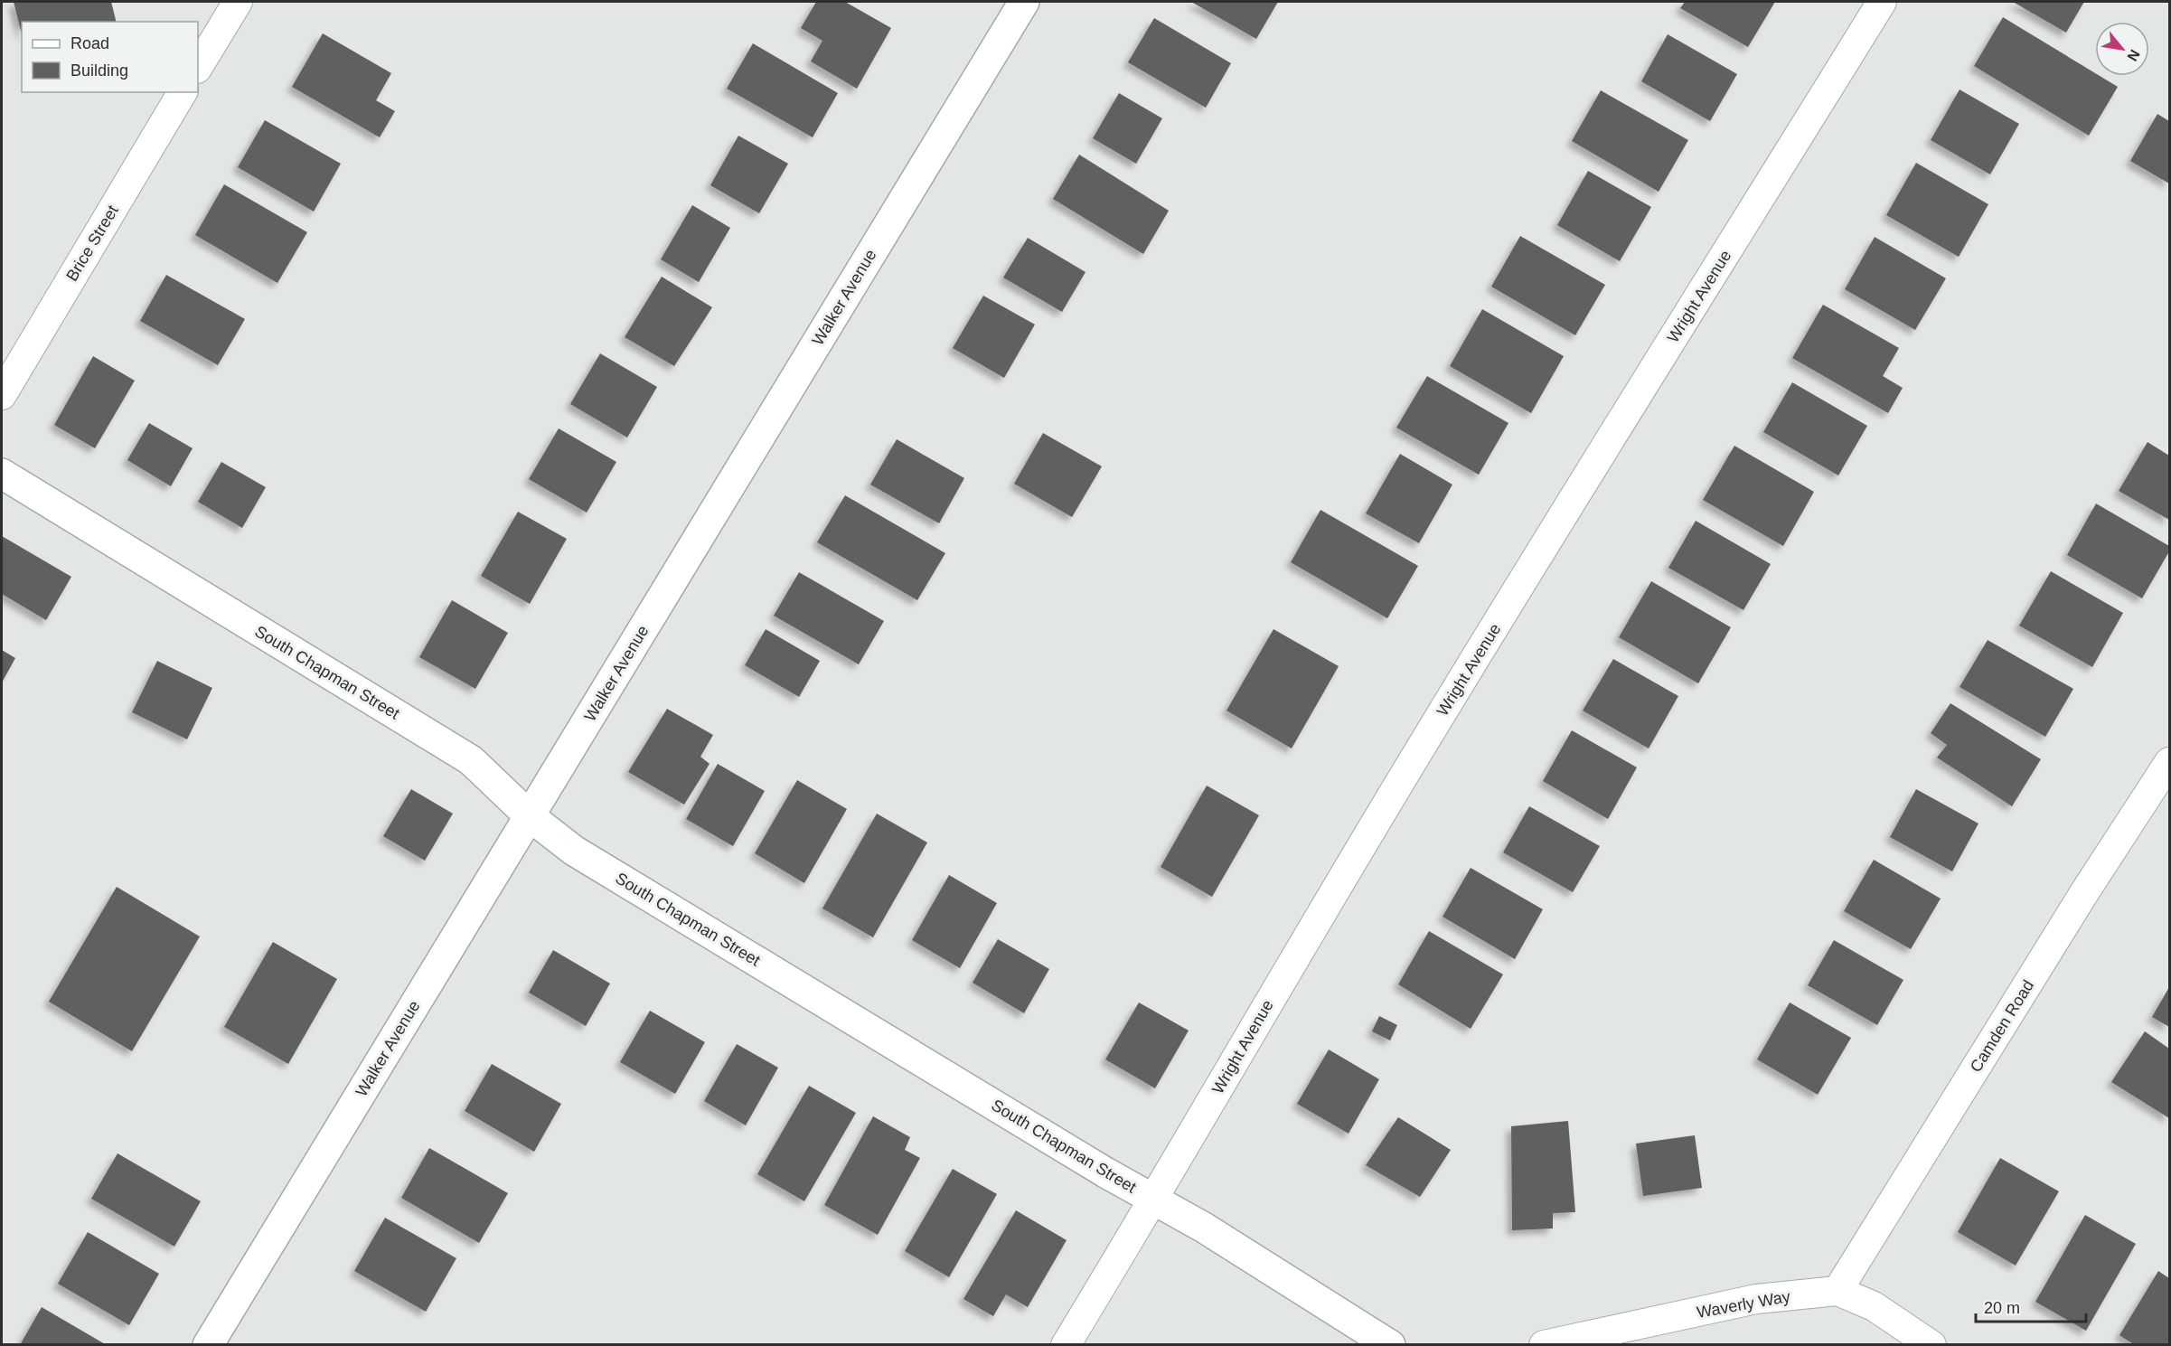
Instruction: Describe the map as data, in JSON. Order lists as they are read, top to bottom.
{
  "streets": {
    "street": [
      "Brice Street",
      "Wright Avenue",
      "Walker Avenue",
      "South Chapman Street",
      "Camden Road",
      "Waverly Way"
    ]
  },
  "crossings": [
    ["Wright Avenue", "South Chapman Street"],
    ["Walker Avenue", "South Chapman Street"],
    ["Camden Road", "Waverly Way"]
  ],
  "legend": ["Road", "Building"],
  "scale_bar": "20 m",
  "north": "bottom right"
}
